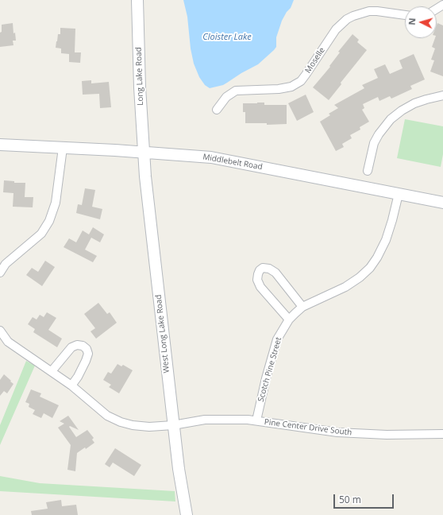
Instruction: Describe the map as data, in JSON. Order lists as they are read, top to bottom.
{
  "streets": {
    "main road": ["Long Lake Road", "Middlebelt Road", "West Long Lake Road"],
    "street": ["Moselle", "Scotch Pine Street", "Pine Center Drive South"]
  },
  "crossings": [
    ["Long Lake Road", "Middlebelt Road"],
    ["Long Lake Road", "West Long Lake Road"],
    ["Middlebelt Road", "West Long Lake Road"],
    ["Middlebelt Road", "Scotch Pine Street"],
    ["West Long Lake Road", "Pine Center Drive South"],
    ["Scotch Pine Street", "Pine Center Drive South"]
  ],
  "water": ["Cloister Lake"],
  "scale_bar": "50 m",
  "north": "left"
}
